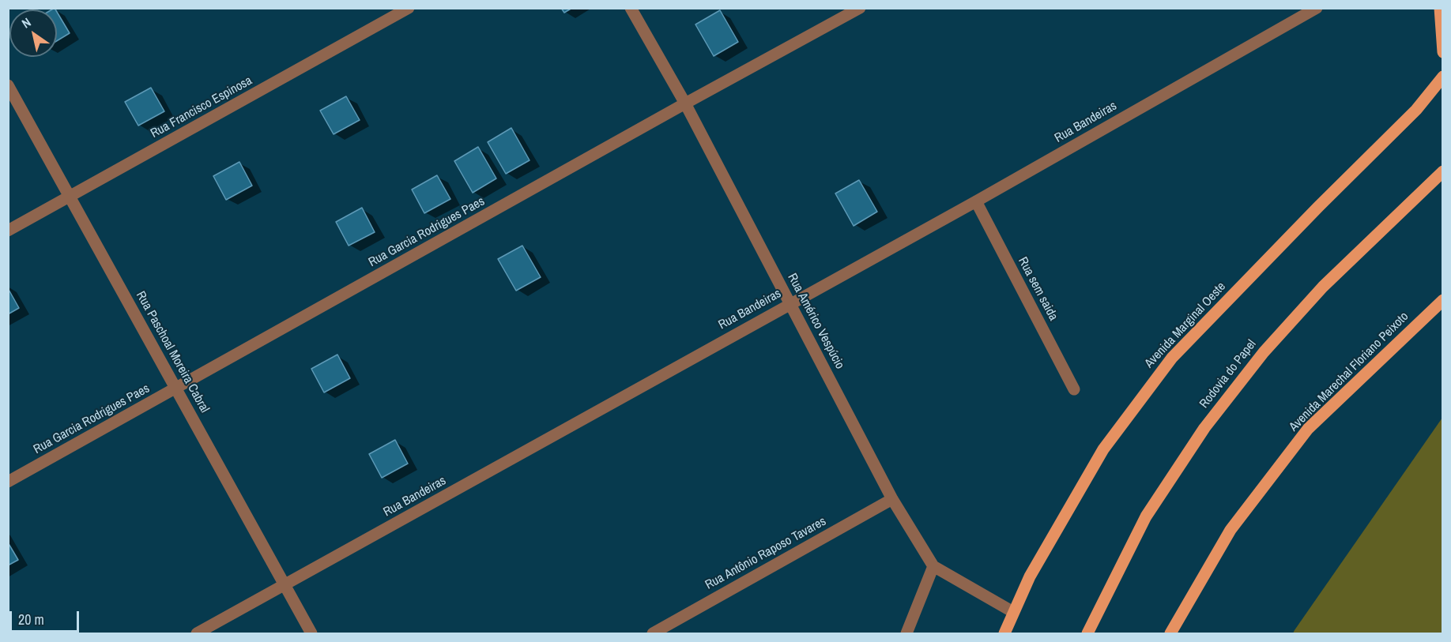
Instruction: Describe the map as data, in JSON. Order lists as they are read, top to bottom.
{
  "streets": {
    "main road": ["Avenida Marginal Oeste", "Avenida Marechal Floriano Peixoto", "Rodovia do Papel"],
    "street": [
      "Rua Francisco Espinosa",
      "Rua Bandeiras",
      "Rua Garcia Rodrigues Paes",
      "Rua sem saida",
      "Rua Américo Vespúcio",
      "Rua Paschoal Moreira Cabral",
      "Rua Antônio Raposo Tavares"
    ]
  },
  "crossings": [
    ["Rua Francisco Espinosa", "Rua Paschoal Moreira Cabral"],
    ["Rua Bandeiras", "Rua sem saida"],
    ["Rua Bandeiras", "Rua Américo Vespúcio"],
    ["Rua Bandeiras", "Rua Paschoal Moreira Cabral"],
    ["Rua Garcia Rodrigues Paes", "Rua Américo Vespúcio"],
    ["Rua Garcia Rodrigues Paes", "Rua Paschoal Moreira Cabral"],
    ["Rua Américo Vespúcio", "Avenida Marginal Oeste"],
    ["Rua Américo Vespúcio", "Rua Antônio Raposo Tavares"]
  ],
  "scale_bar": "20 m",
  "north": "top left"
}
